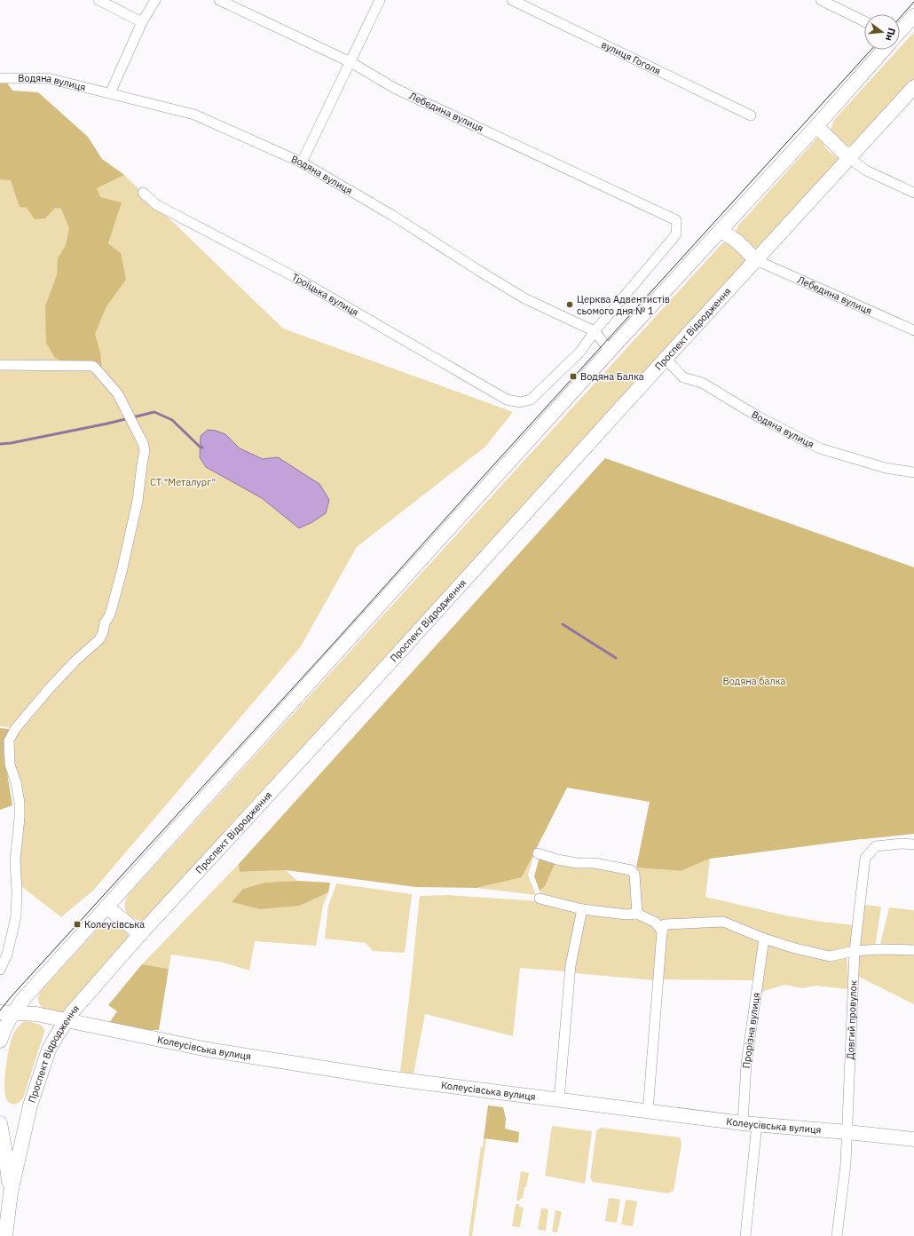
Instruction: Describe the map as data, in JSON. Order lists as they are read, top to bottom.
{
  "streets": {
    "main road": ["Проспект Відродження", "Колеусівська вулиця"],
    "street": [
      "вулиця Гоголя",
      "Водяна вулиця",
      "Лебедина вулиця",
      "Троїцька вулиця",
      "Довгий провулок",
      "Прорізна вулиця"
    ]
  },
  "crossings": [
    ["Водяна вулиця", "Лебедина вулиця"],
    ["Водяна вулиця", "Троїцька вулиця"],
    ["Водяна вулиця", "Проспект Відродження"],
    ["Лебедина вулиця", "Троїцька вулиця"],
    ["Лебедина вулиця", "Проспект Відродження"],
    ["Проспект Відродження", "Колеусівська вулиця"],
    ["Довгий провулок", "Колеусівська вулиця"],
    ["Прорізна вулиця", "Колеусівська вулиця"]
  ],
  "parks": ["СТ \"Металург\"", "Водяна балка"],
  "places": {
    "other": ["Церква Адвентистів сьомого дня № 1"],
    "transit": ["Водяна Балка", "Колеусівська"]
  },
  "north": "right"
}
